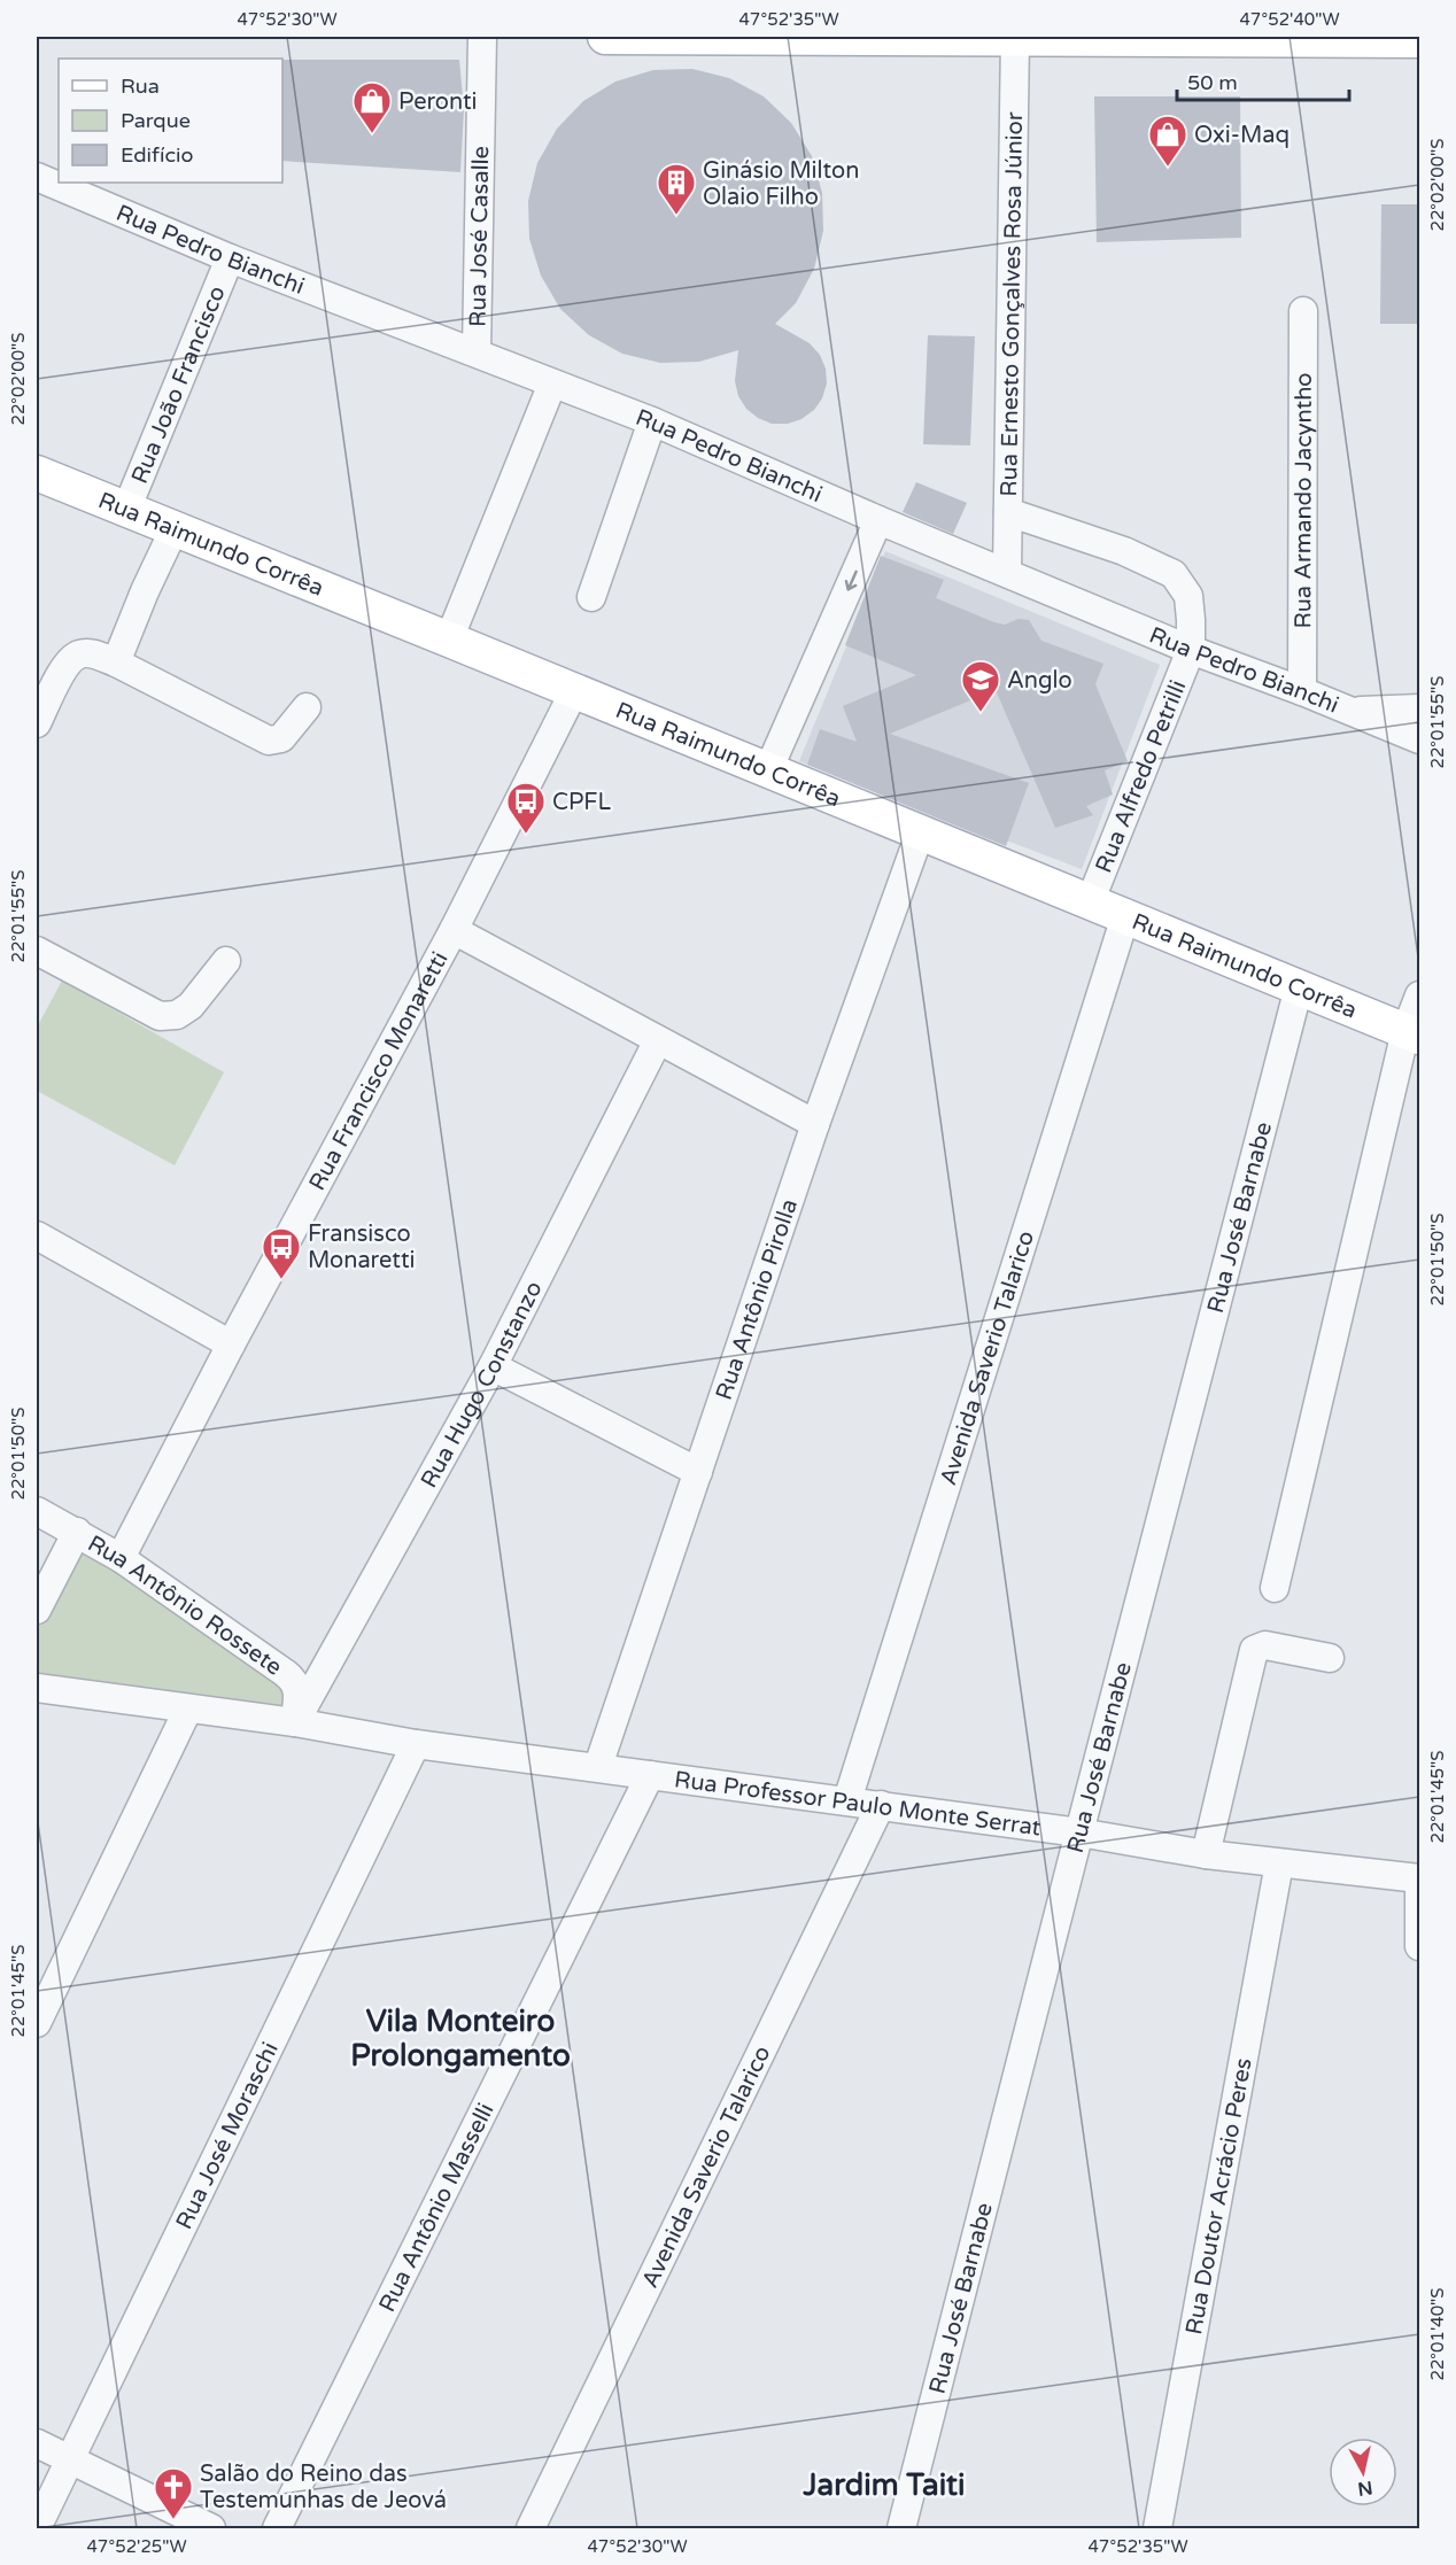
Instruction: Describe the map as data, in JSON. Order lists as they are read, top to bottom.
{
  "streets": {
    "main road": ["Rua Raimundo Corrêa"],
    "street": [
      "Rua José Casalle",
      "Rua Pedro Bianchi",
      "Rua Ernesto Gonçalves Rosa Júnior",
      "Rua João Francisco",
      "Rua Armando Jacyntho",
      "Rua Alfredo Petrilli",
      "Rua Francisco Monaretti",
      "Rua José Barnabe",
      "Rua Antônio Pirolla",
      "Avenida Saverio Talarico",
      "Rua Hugo Constanzo",
      "Rua Antônio Rossete",
      "Rua Professor Paulo Monte Serrat",
      "Rua José Moraschi",
      "Rua Doutor Acrácio Peres",
      "Rua Antônio Masselli"
    ]
  },
  "crossings": [
    ["Rua José Casalle", "Rua Pedro Bianchi"],
    ["Rua Pedro Bianchi", "Rua Ernesto Gonçalves Rosa Júnior"],
    ["Rua Pedro Bianchi", "Rua João Francisco"],
    ["Rua Pedro Bianchi", "Rua Armando Jacyntho"],
    ["Rua Pedro Bianchi", "Rua Alfredo Petrilli"],
    ["Rua João Francisco", "Rua Raimundo Corrêa"],
    ["Rua Raimundo Corrêa", "Rua Alfredo Petrilli"],
    ["Rua Raimundo Corrêa", "Rua Francisco Monaretti"],
    ["Rua Raimundo Corrêa", "Rua José Barnabe"],
    ["Rua Raimundo Corrêa", "Rua Antônio Pirolla"],
    ["Rua Raimundo Corrêa", "Avenida Saverio Talarico"],
    ["Rua Francisco Monaretti", "Rua Antônio Rossete"],
    ["Rua José Barnabe", "Rua Professor Paulo Monte Serrat"],
    ["Rua Antônio Pirolla", "Rua Professor Paulo Monte Serrat"],
    ["Avenida Saverio Talarico", "Rua Professor Paulo Monte Serrat"],
    ["Rua Hugo Constanzo", "Rua Antônio Rossete"],
    ["Rua Hugo Constanzo", "Rua Professor Paulo Monte Serrat"],
    ["Rua Antônio Rossete", "Rua Professor Paulo Monte Serrat"],
    ["Rua Professor Paulo Monte Serrat", "Rua José Moraschi"],
    ["Rua Professor Paulo Monte Serrat", "Rua Doutor Acrácio Peres"],
    ["Rua Professor Paulo Monte Serrat", "Rua Antônio Masselli"]
  ],
  "districts": ["Vila Monteiro Prolongamento", "Jardim Taiti"],
  "places": {
    "shop": ["Peronti", "Oxi-Maq"],
    "building": ["Ginásio Milton Olaio Filho"],
    "school or university": ["Anglo"],
    "bus stop": ["CPFL", "Fransisco Monaretti"],
    "church": ["Salão do Reino das Testemunhas de Jeová"]
  },
  "legend": ["Rua", "Parque", "Edifício"],
  "scale_bar": "50 m",
  "north": "bottom",
  "coordinates": [
    "47°52'30\"W",
    "47°52'35\"W",
    "47°52'40\"W",
    "22°02'00\"S",
    "22°01'55\"S",
    "22°01'50\"S",
    "22°01'45\"S",
    "22°01'40\"S",
    "47°52'25\"W"
  ]
}
